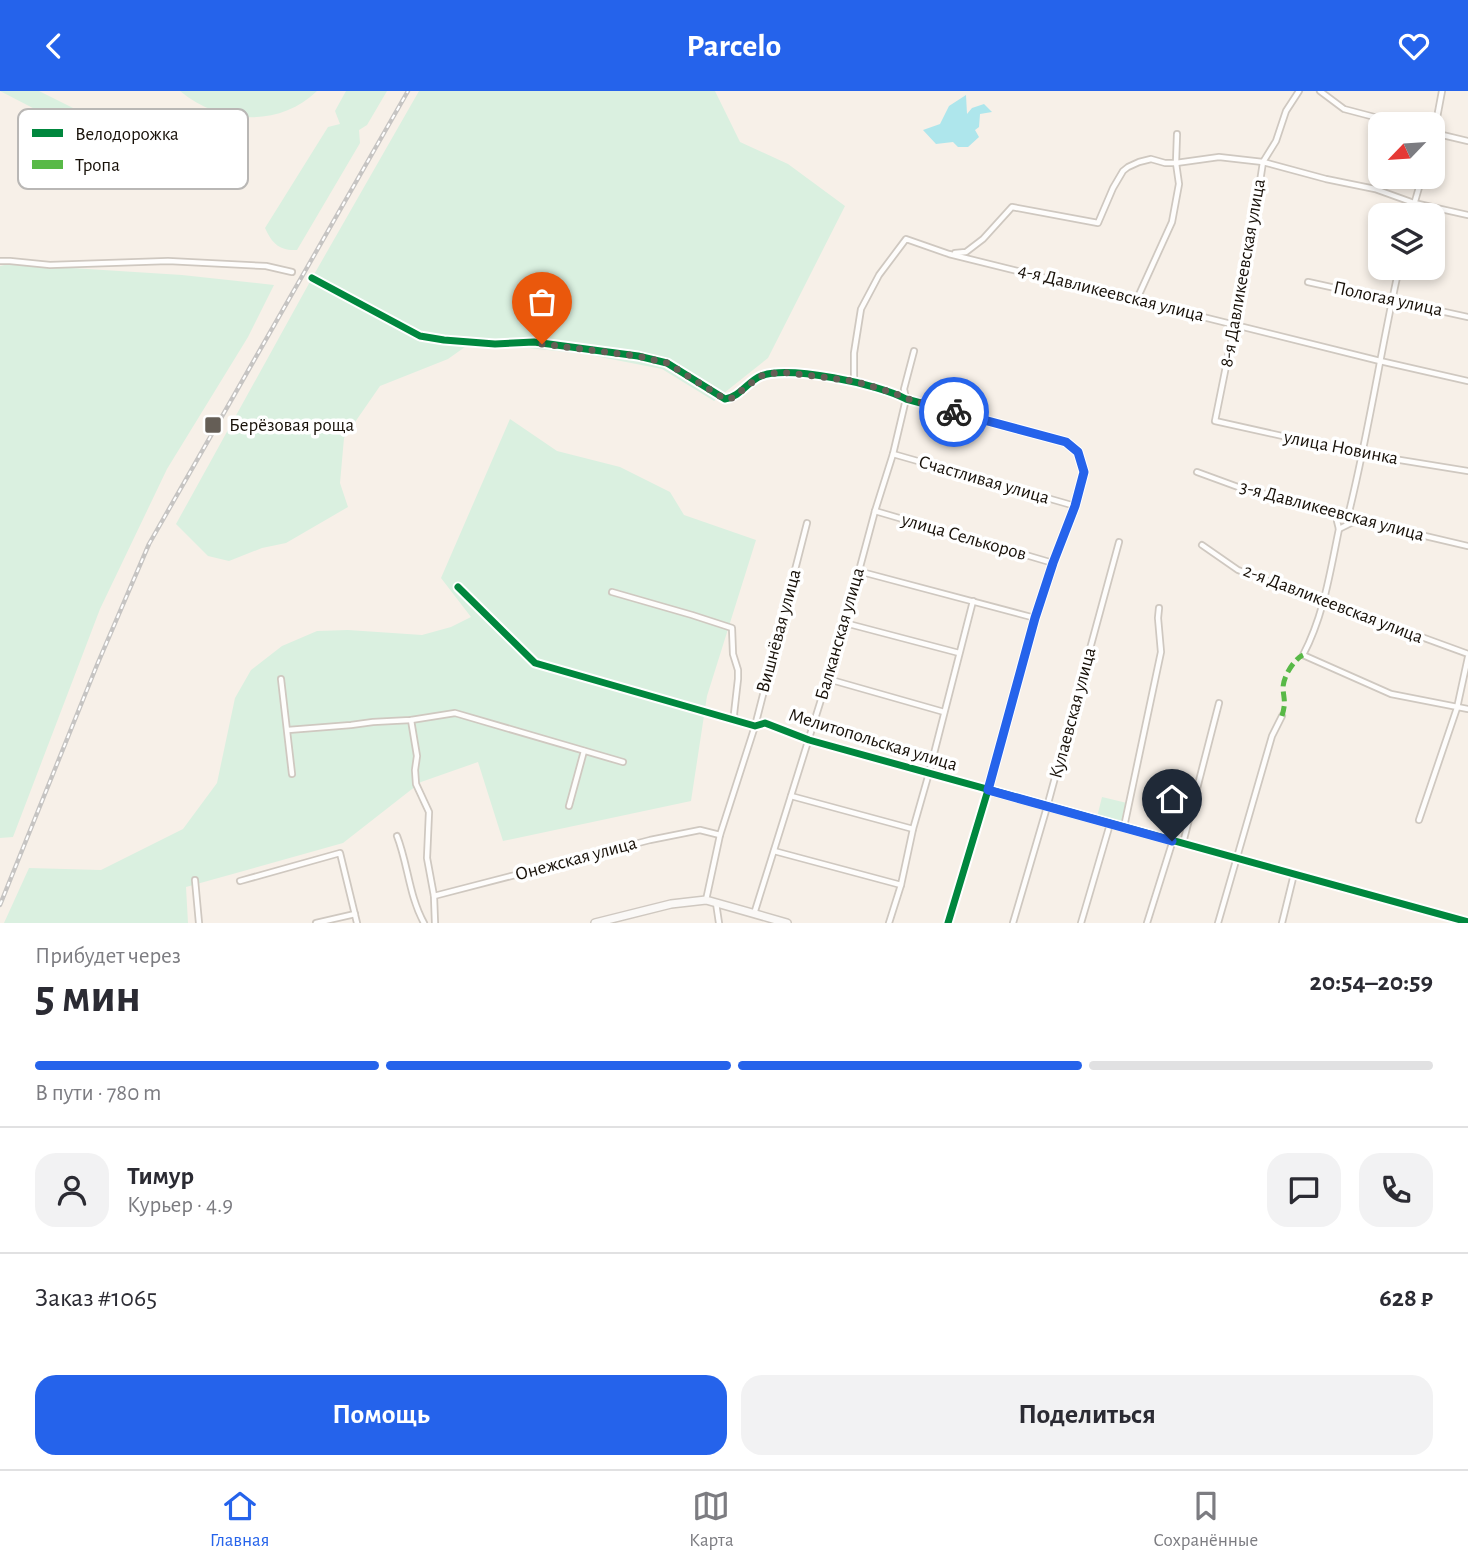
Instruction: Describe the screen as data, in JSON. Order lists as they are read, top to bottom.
{
  "streets": {
    "street": [
      "8-я Давликеевская улица",
      "4-я Давликеевская улица",
      "Пологая улица",
      "улица Новинка",
      "Счастливая улица",
      "3-я Давликеевская улица",
      "улица Селькоров",
      "2-я Давликеевская улица",
      "Вишнёвая улица",
      "Балканская улица",
      "Кулаевская улица",
      "Мелитопольская улица",
      "Онежская улица"
    ]
  },
  "crossings": [
    ["8-я Давликеевская улица", "4-я Давликеевская улица"],
    ["8-я Давликеевская улица", "улица Новинка"],
    ["Счастливая улица", "Балканская улица"],
    ["улица Селькоров", "Балканская улица"],
    ["Вишнёвая улица", "Мелитопольская улица"],
    ["Вишнёвая улица", "Онежская улица"],
    ["Балканская улица", "Мелитопольская улица"],
    ["Кулаевская улица", "Мелитопольская улица"]
  ],
  "places": {
    "transit": ["Берёзовая роща"]
  },
  "legend": ["Велодорожка", "Тропа"],
  "north": "bottom left",
  "page": {
    "header": "Parcelo",
    "heading": ["5 мин", "Прибудет через", "20:54–20:59"],
    "panel": [
      "Тимур",
      "Курьер · 4.9",
      "Заказ #1065",
      "628 ₽"
    ],
    "bar": "В пути · 780 m",
    "buttons": ["Помощь", "Поделиться"],
    "tabs": ["Главная", "Карта", "Сохранённые"]
  }
}
